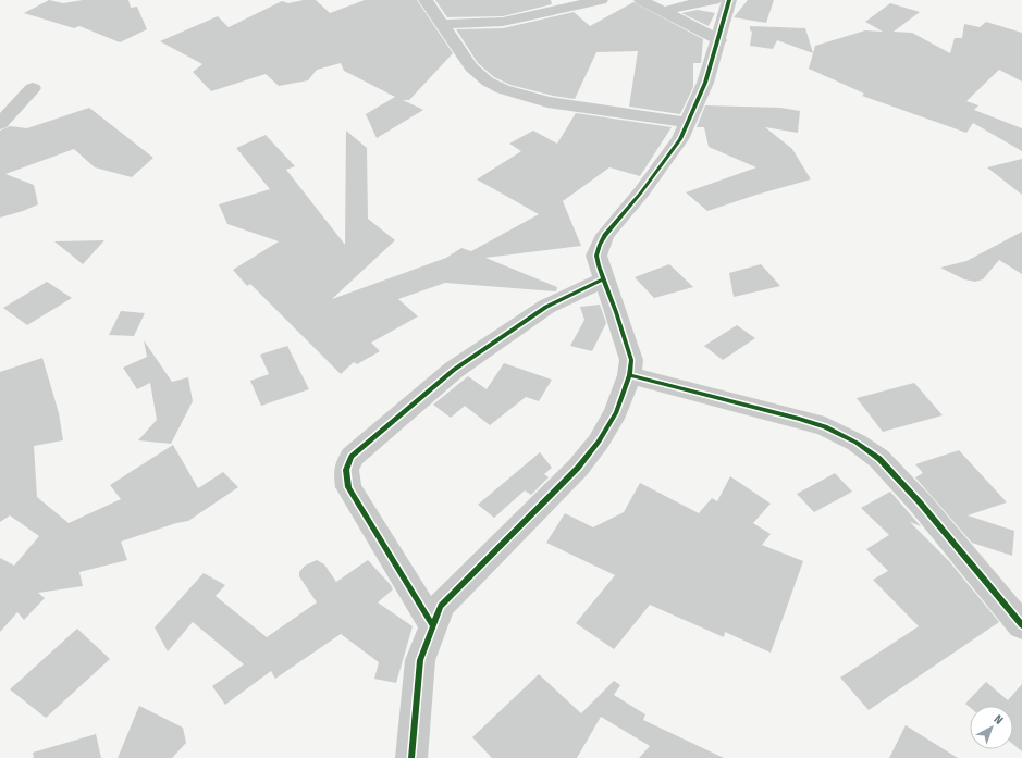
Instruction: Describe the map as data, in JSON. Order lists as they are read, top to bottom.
{
  "north": "top right"
}
